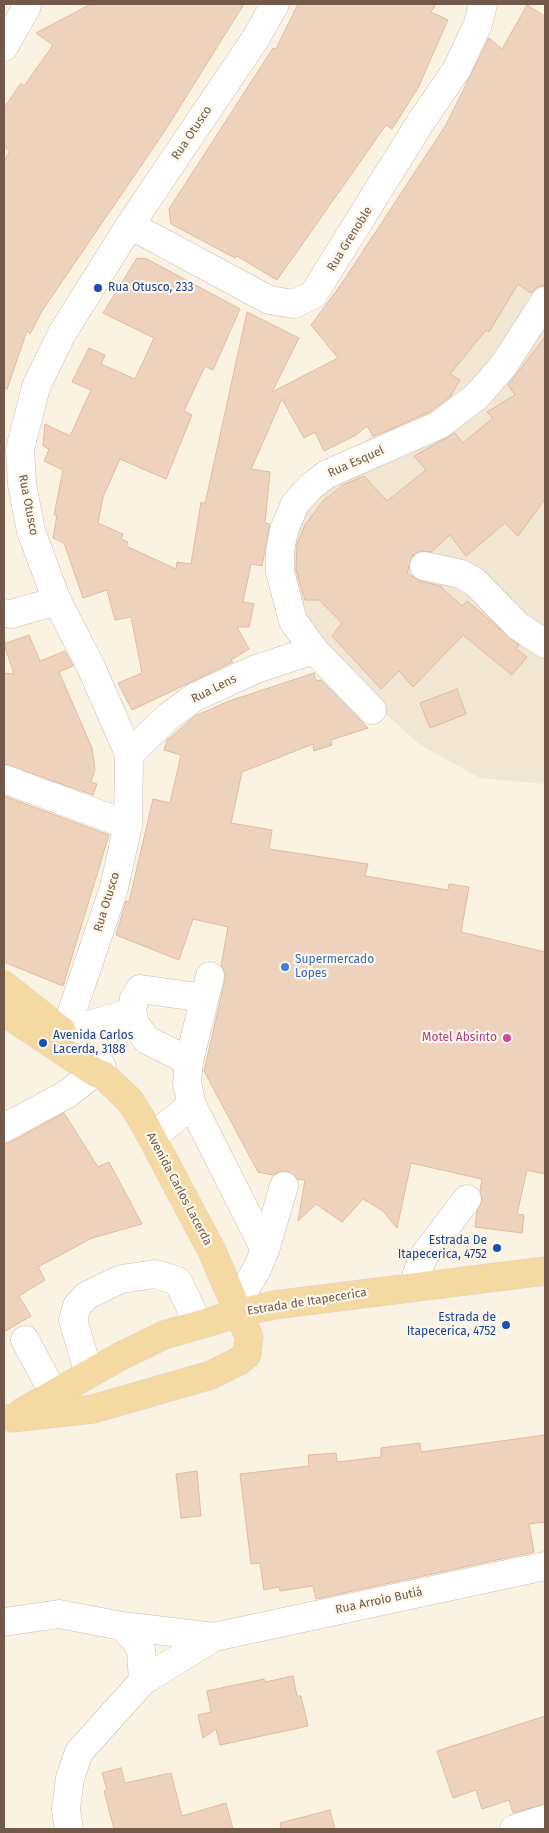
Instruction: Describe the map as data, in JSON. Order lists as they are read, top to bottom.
{
  "streets": {
    "main road": ["Avenida Carlos Lacerda", "Estrada de Itapecerica"],
    "street": [
      "Rua Otusco",
      "Rua Grenoble",
      "Rua Esquel",
      "Rua Lens",
      "Rua Arroio Butiá"
    ]
  },
  "crossings": [
    ["Rua Otusco", "Rua Grenoble"],
    ["Rua Otusco", "Rua Lens"],
    ["Rua Otusco", "Avenida Carlos Lacerda"],
    ["Rua Esquel", "Rua Lens"],
    ["Avenida Carlos Lacerda", "Estrada de Itapecerica"]
  ],
  "places": [
    "Rua Otusco, 233",
    "Supermercado Lopes",
    "Motel Absinto",
    "Avenida Carlos Lacerda, 3188",
    "Estrada De Itapecerica, 4752",
    "Estrada de Itapecerica, 4752"
  ]
}
